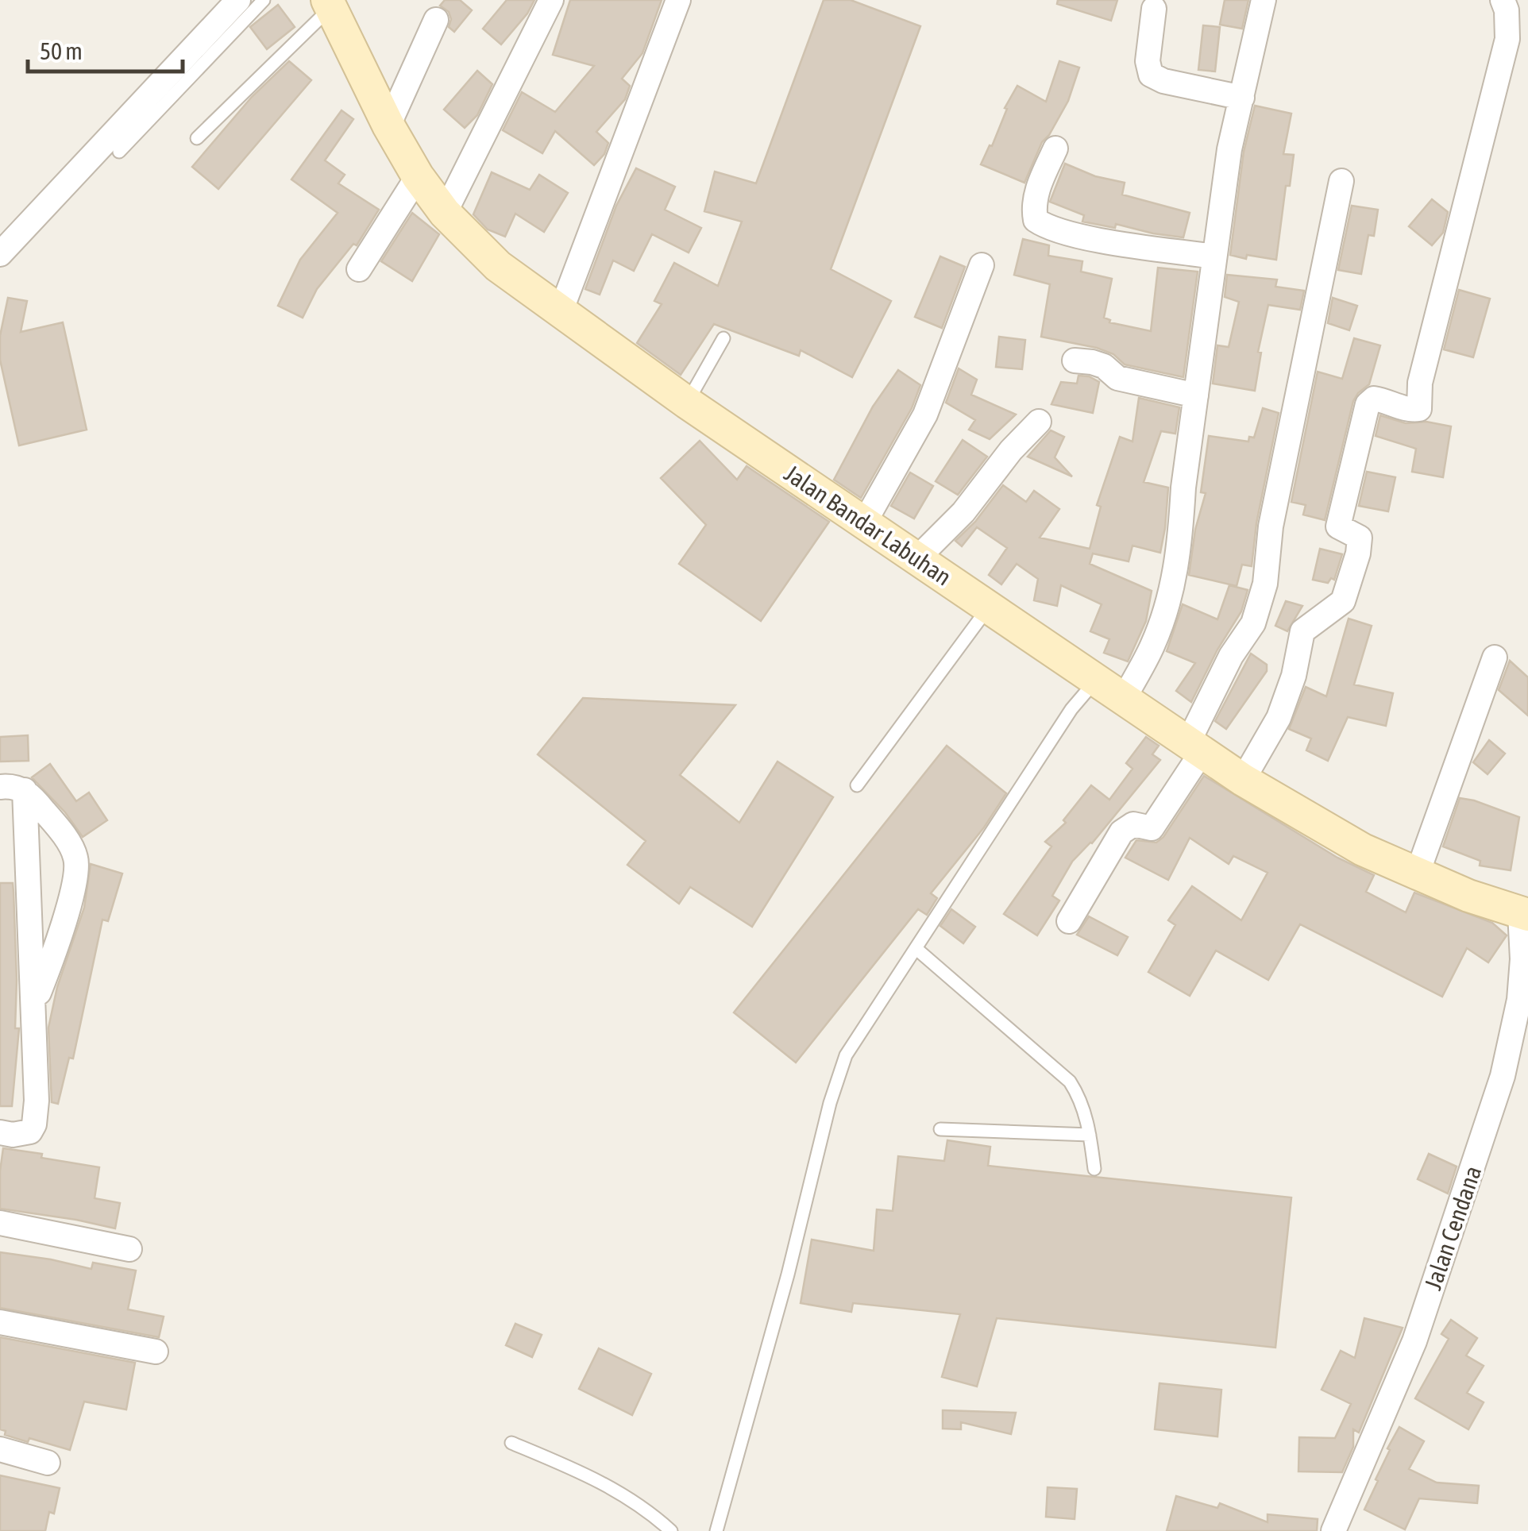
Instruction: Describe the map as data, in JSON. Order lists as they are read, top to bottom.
{
  "streets": {
    "main road": ["Jalan Bandar Labuhan"],
    "street": ["Jalan Cendana"]
  },
  "crossings": [
    ["Jalan Bandar Labuhan", "Jalan Cendana"]
  ],
  "scale_bar": "50 m"
}
